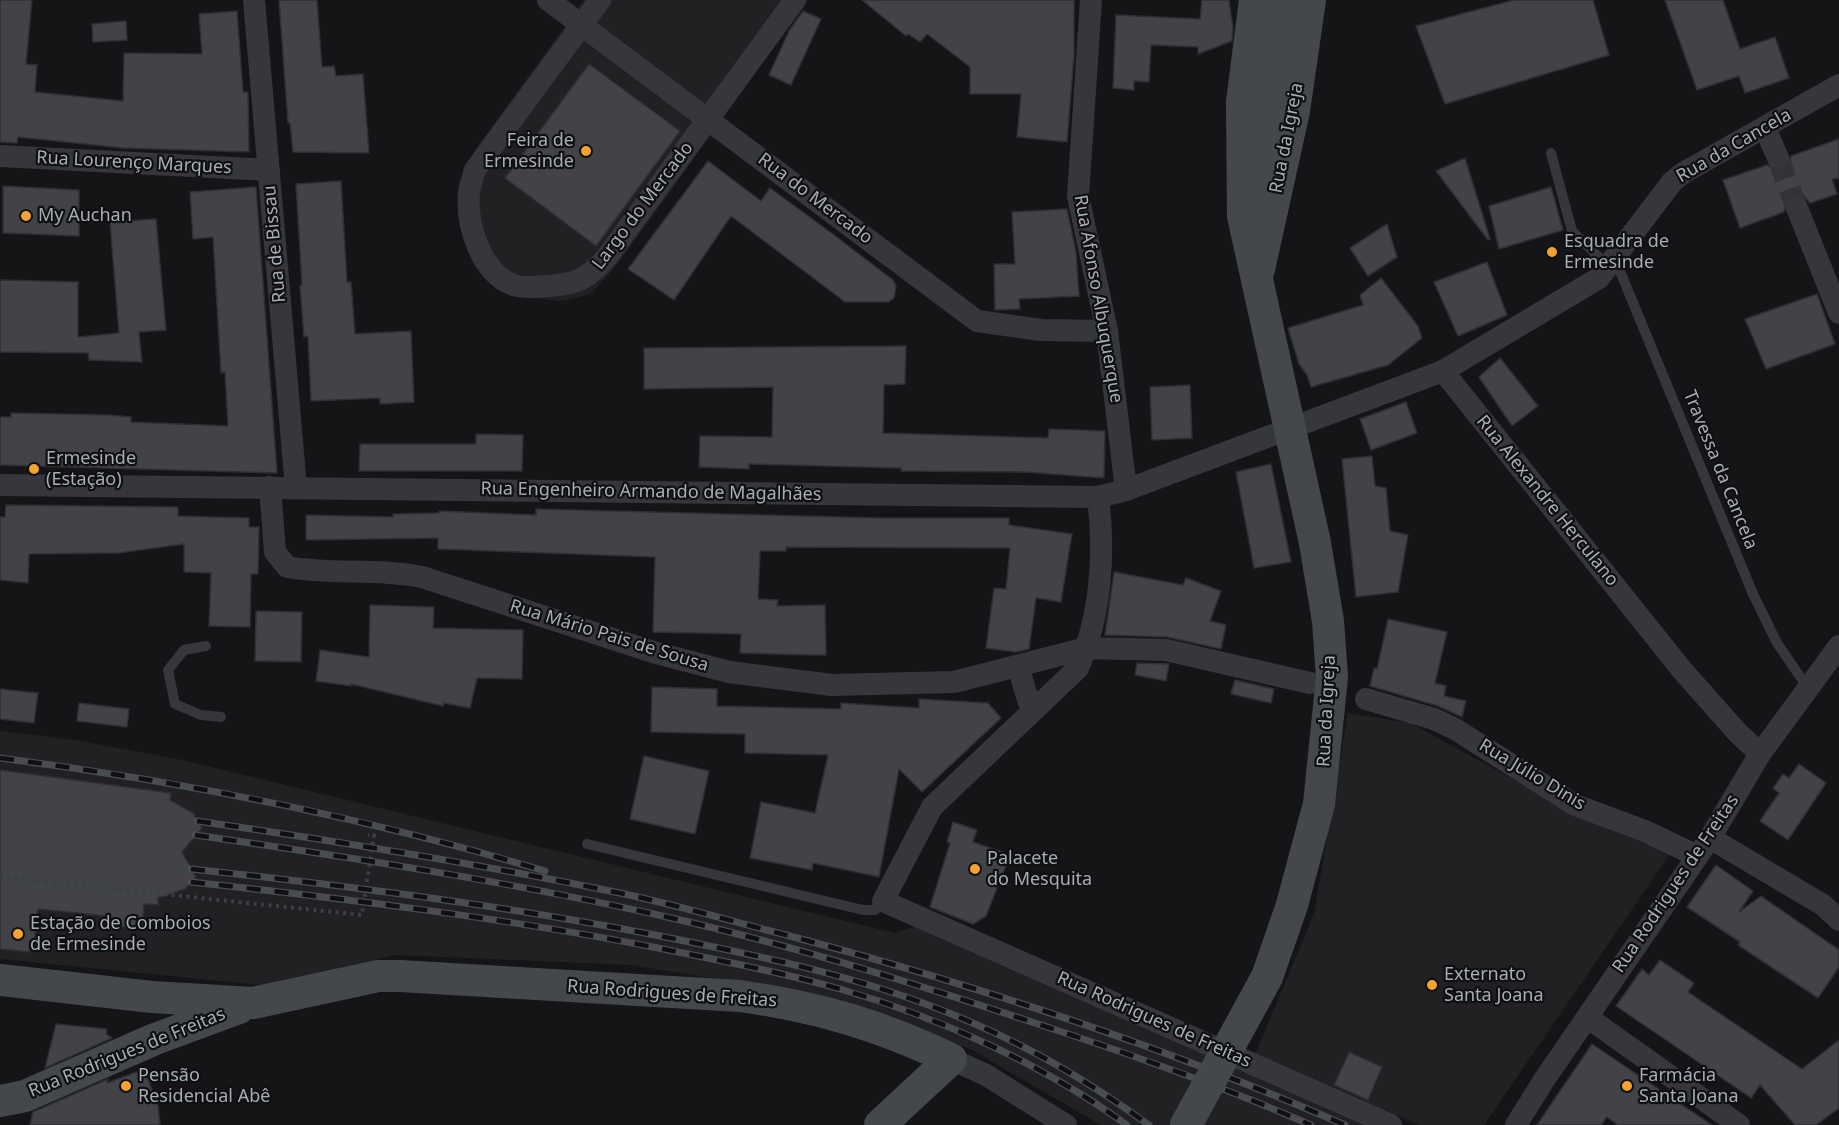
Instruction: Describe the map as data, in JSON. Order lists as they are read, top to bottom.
{
  "streets": {
    "main road": ["Rua da Igreja", "Rua Rodrigues de Freitas"],
    "street": [
      "Rua da Cancela",
      "Rua Lourenço Marques",
      "Rua do Mercado",
      "Largo do Mercado",
      "Rua de Bissau",
      "Rua Afonso Albuquerque",
      "Rua Engenheiro Armando de Magalhães",
      "Rua Alexandre Herculano",
      "Rua Mário Pais de Sousa",
      "Rua Júlio Dinis"
    ],
    "lane": ["Travessa da Cancela"]
  },
  "crossings": [
    ["Rua da Igreja", "Rua Engenheiro Armando de Magalhães"],
    ["Rua da Cancela", "Travessa da Cancela"],
    ["Rua da Cancela", "Rua Alexandre Herculano"],
    ["Rua Lourenço Marques", "Rua de Bissau"],
    ["Rua do Mercado", "Largo do Mercado"],
    ["Rua do Mercado", "Rua Afonso Albuquerque"],
    ["Rua de Bissau", "Rua Engenheiro Armando de Magalhães"],
    ["Rua Afonso Albuquerque", "Rua Engenheiro Armando de Magalhães"],
    ["Travessa da Cancela", "Rua Rodrigues de Freitas"],
    ["Rua Engenheiro Armando de Magalhães", "Rua Mário Pais de Sousa"],
    ["Rua Alexandre Herculano", "Rua Rodrigues de Freitas"],
    ["Rua Júlio Dinis", "Rua Rodrigues de Freitas"]
  ],
  "places": [
    "Feira de Ermesinde",
    "My Auchan",
    "Esquadra de Ermesinde",
    "Ermesinde (Estação)",
    "Palacete do Mesquita",
    "Estação de Comboios de Ermesinde",
    "Externato Santa Joana",
    "Pensão Residencial Abê",
    "Farmácia Santa Joana"
  ]
}
